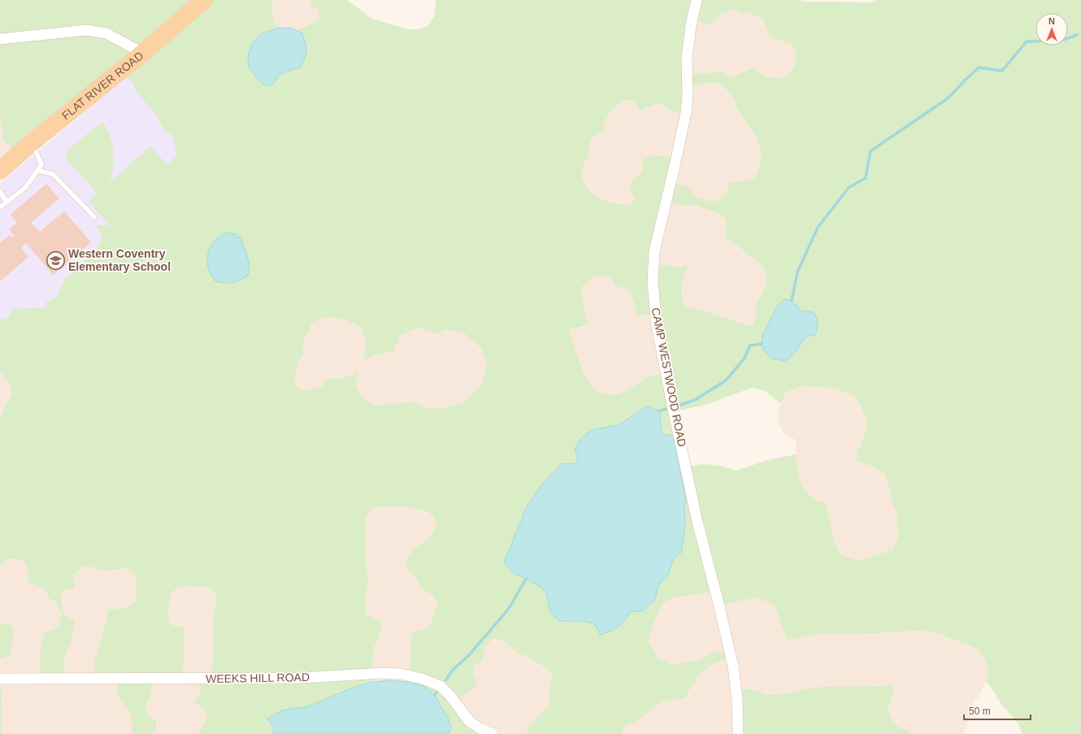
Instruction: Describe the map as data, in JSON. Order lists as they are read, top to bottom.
{
  "streets": {
    "main road": ["FLAT RIVER ROAD"],
    "street": ["CAMP WESTWOOD ROAD", "WEEKS HILL ROAD"]
  },
  "places": {
    "school or university": ["Western Coventry Elementary School"]
  },
  "scale_bar": "50 m",
  "north": "top"
}
